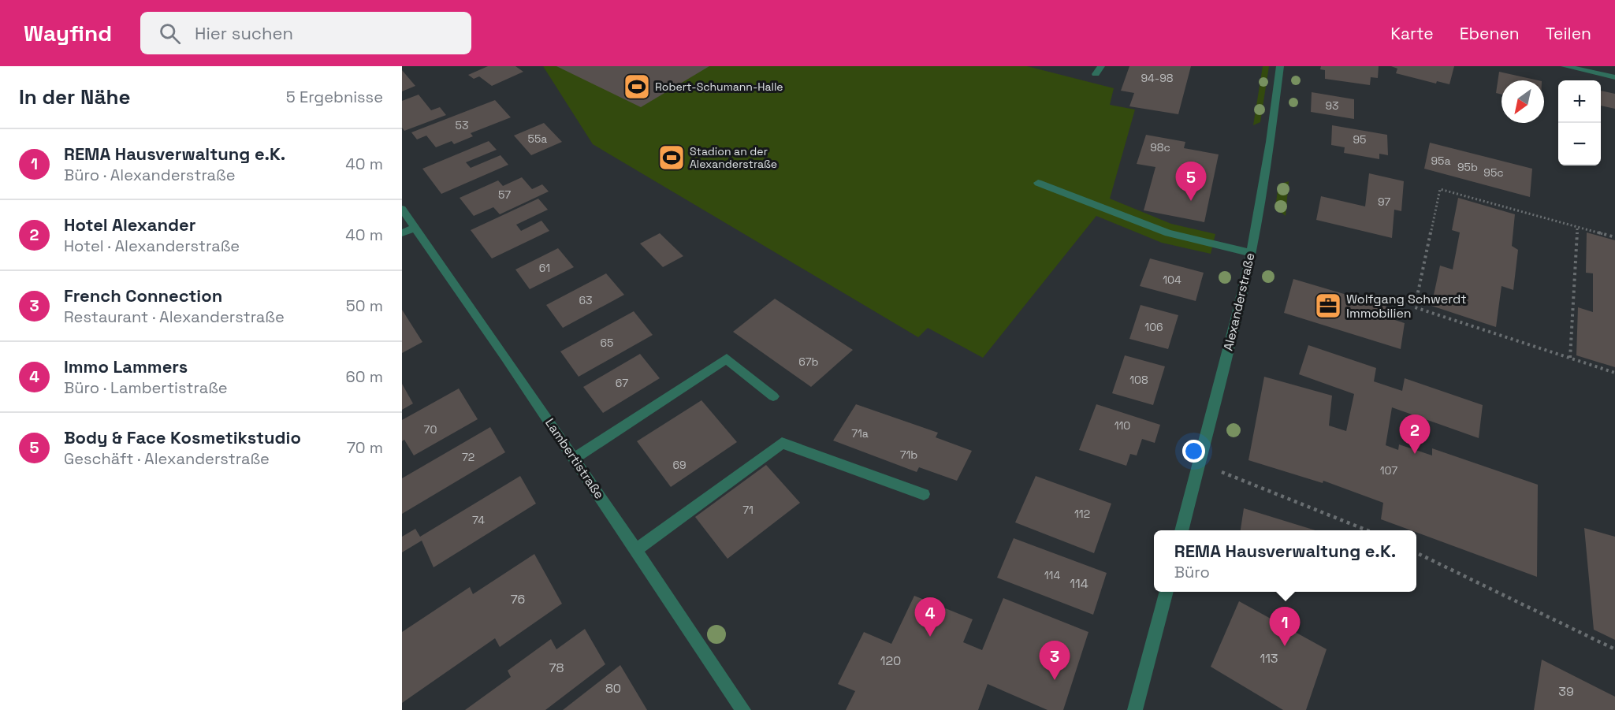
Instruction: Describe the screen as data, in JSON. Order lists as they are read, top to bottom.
{
  "streets": {
    "street": ["Alexanderstraße", "Lambertistraße"]
  },
  "places": {
    "sports": ["Robert-Schumann-Halle", "Stadion an der Alexanderstraße"],
    "office": ["Wolfgang Schwerdt Immobilien"]
  },
  "house_numbers": [
    "94-98",
    "93",
    "53",
    "55a",
    "95",
    "98c",
    "95a",
    "95b",
    "95c",
    "57",
    "97",
    "61",
    "104",
    "63",
    "106",
    "65",
    "67b",
    "108",
    "67",
    "110",
    "70",
    "71a",
    "71b",
    "72",
    "69",
    "107",
    "71",
    "112",
    "74",
    "114",
    "114",
    "76",
    "113",
    "120",
    "78",
    "80",
    "39"
  ],
  "north": "bottom left",
  "page": {
    "header": "Wayfind",
    "search": "Hier suchen",
    "nav": ["Karte", "Ebenen", "Teilen"],
    "heading": ["In der Nähe", "5 Ergebnisse"],
    "map_buttons": ["+", "−"],
    "list": [
      {
        "mark": "1",
        "name": "REMA Hausverwaltung e.K.",
        "note": "Büro · Alexanderstraße",
        "value": "40 m"
      },
      {
        "mark": "2",
        "name": "Hotel Alexander",
        "note": "Hotel · Alexanderstraße",
        "value": "40 m"
      },
      {
        "mark": "3",
        "name": "French Connection",
        "note": "Restaurant · Alexanderstraße",
        "value": "50 m"
      },
      {
        "mark": "4",
        "name": "Immo Lammers",
        "note": "Büro · Lambertistraße",
        "value": "60 m"
      },
      {
        "mark": "5",
        "name": "Body & Face Kosmetikstudio",
        "note": "Geschäft · Alexanderstraße",
        "value": "70 m"
      }
    ],
    "pins": [
      "5",
      "2",
      "4",
      "1",
      "3"
    ],
    "popup": ["REMA Hausverwaltung e.K.", "Büro"]
  }
}
